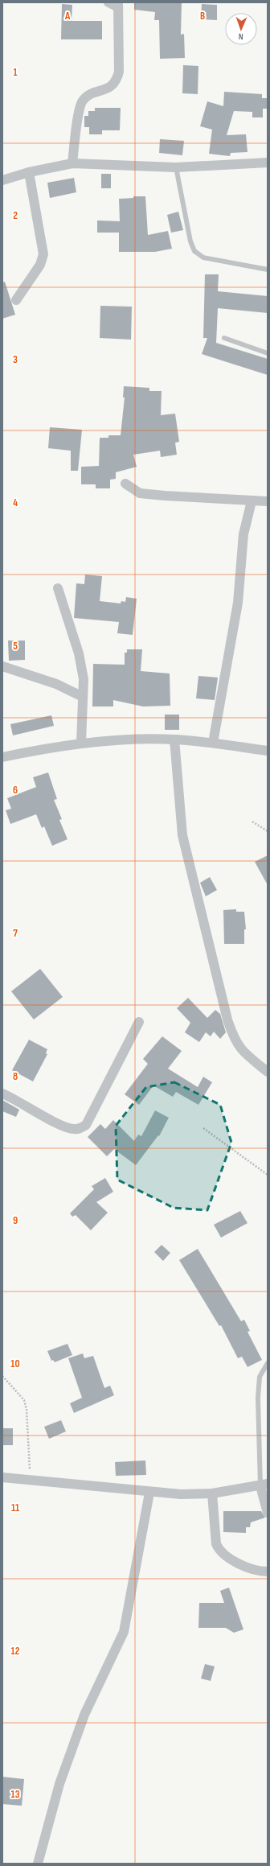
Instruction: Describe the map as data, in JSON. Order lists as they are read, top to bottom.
{
  "north": "bottom",
  "grid": {
    "columns": ["A", "B"],
    "rows": [
      "1",
      "2",
      "3",
      "4",
      "5",
      "6",
      "7",
      "8",
      "9",
      "10",
      "11",
      "12",
      "13"
    ]
  }
}
